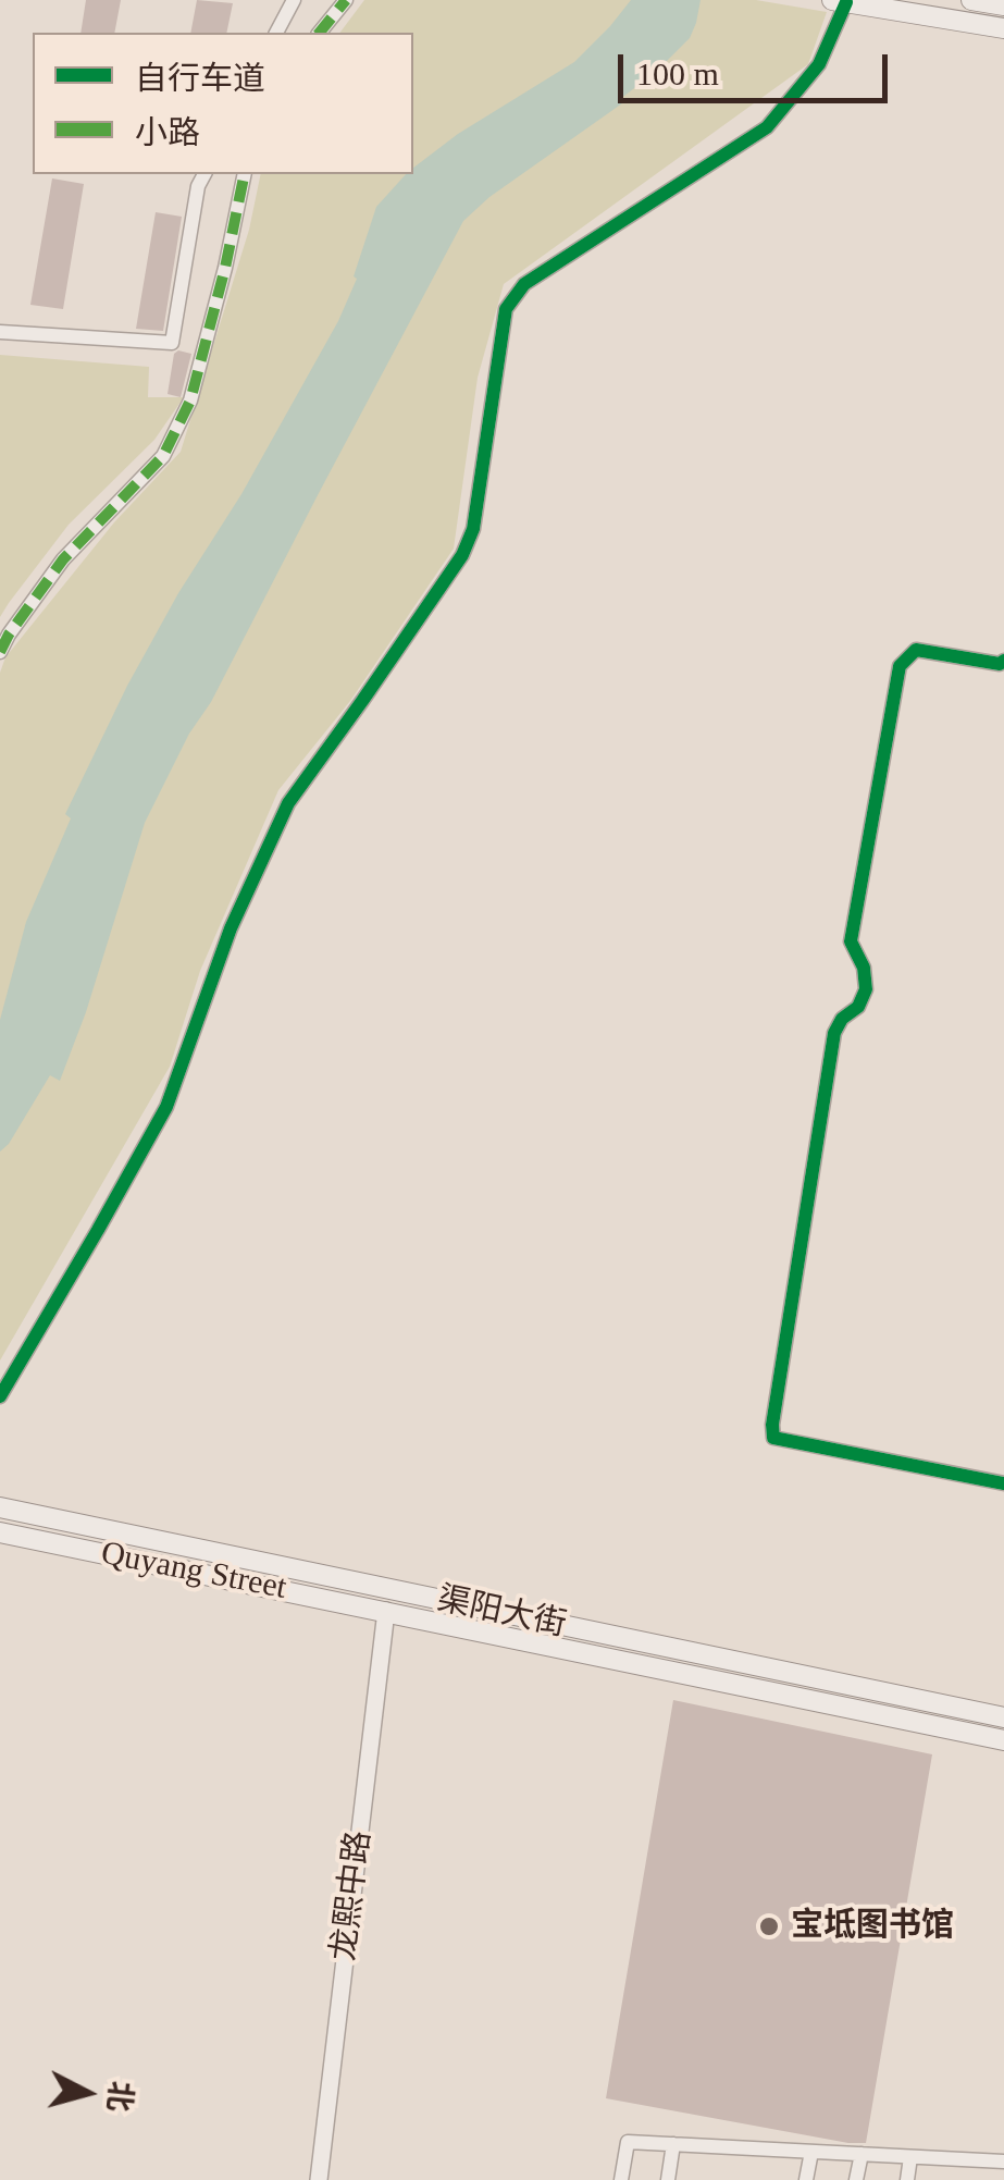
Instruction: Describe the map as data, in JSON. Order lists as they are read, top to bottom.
{
  "streets": {
    "main road": ["Quyang Street", "渠阳大街"],
    "street": ["龙熙中路"]
  },
  "crossings": [
    ["Quyang Street", "渠阳大街"],
    ["Quyang Street", "龙熙中路"],
    ["渠阳大街", "龙熙中路"]
  ],
  "places": ["宝坻图书馆"],
  "legend": ["自行车道", "小路"],
  "scale_bar": "100 m",
  "north": "right"
}
